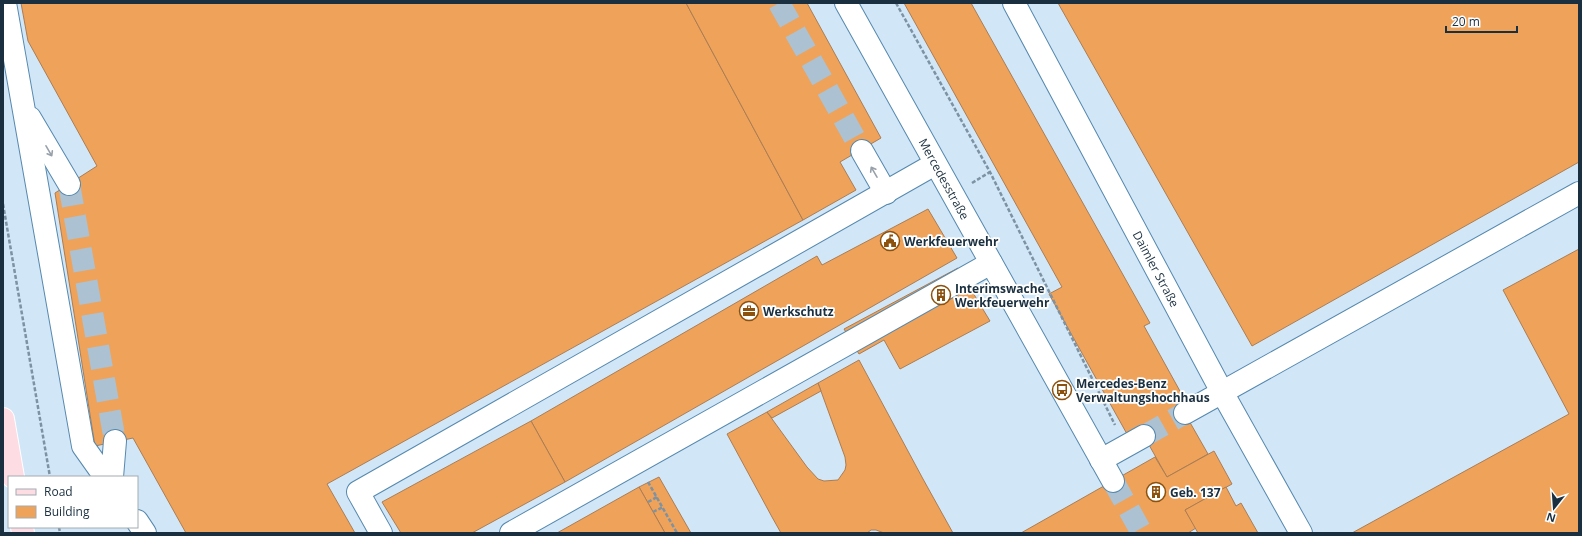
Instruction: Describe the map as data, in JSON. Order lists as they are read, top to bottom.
{
  "streets": {
    "street": ["Mercedesstraße", "Daimler Straße"]
  },
  "places": {
    "public building": ["Werkfeuerwehr"],
    "building": ["Interimswache Werkfeuerwehr", "Geb. 137"],
    "office": ["Werkschutz"],
    "bus stop": ["Mercedes-Benz Verwaltungshochhaus"]
  },
  "legend": ["Road", "Building"],
  "scale_bar": "20 m",
  "north": "bottom"
}
